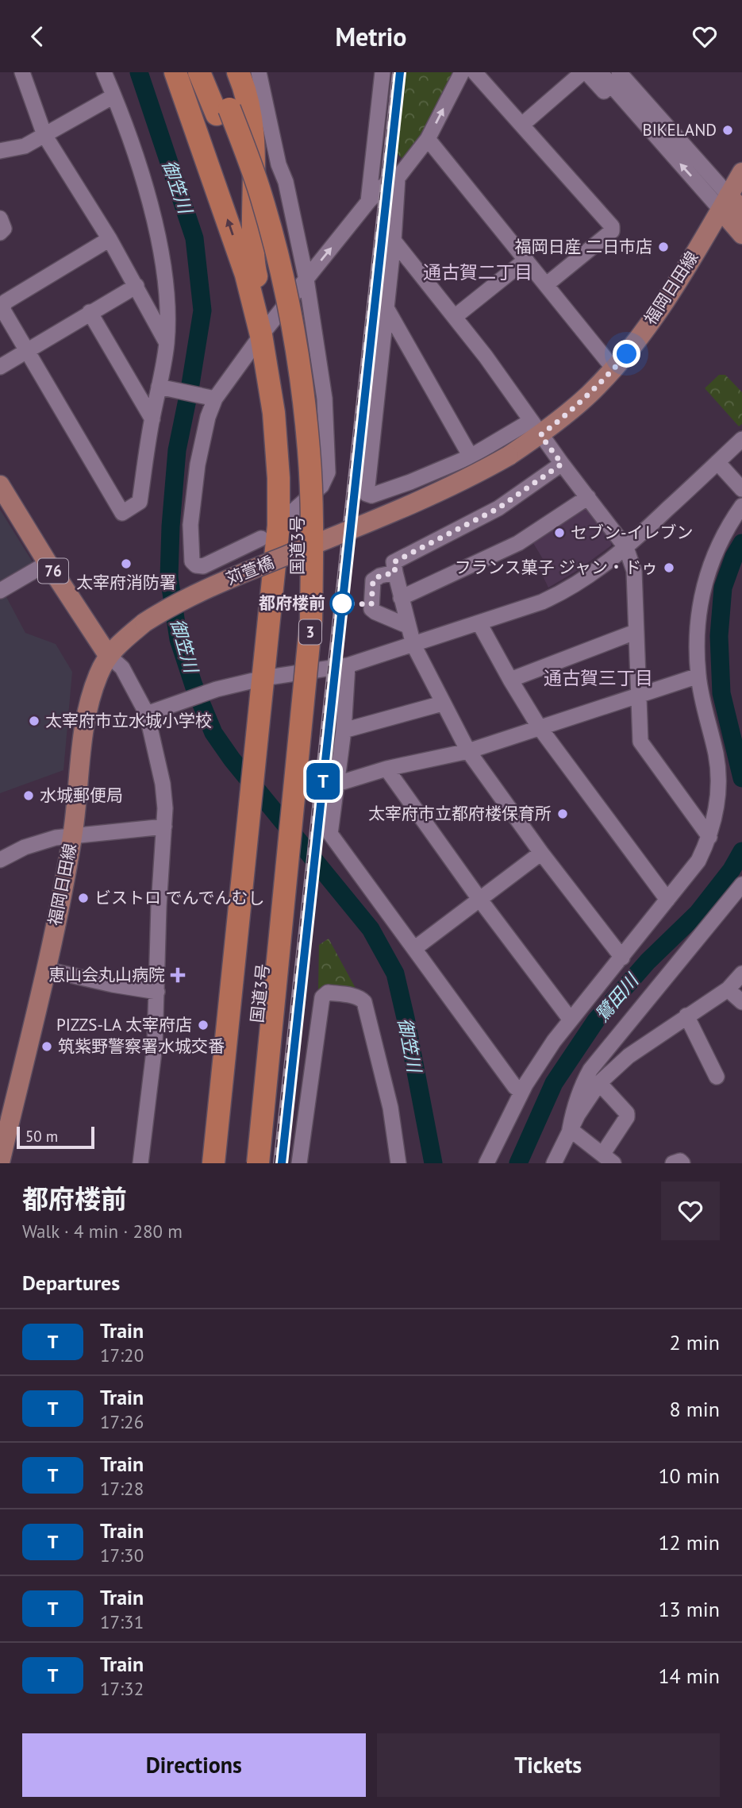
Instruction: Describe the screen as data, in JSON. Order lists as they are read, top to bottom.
{
  "streets": {
    "highway": ["国道3号", "3"],
    "main road": ["福岡日田線", "76", "苅萱橋"]
  },
  "crossings": [
    ["福岡日田線", "76"],
    ["福岡日田線", "苅萱橋"]
  ],
  "districts": ["通古賀二丁目", "通古賀三丁目"],
  "water": ["御笠川", "鷺田川"],
  "places": {
    "other": [
      "BIKELAND",
      "福岡日産 二日市店",
      "セブン-イレブン",
      "太宰府消防署",
      "フランス菓子 ジャン・ドゥ",
      "都府楼前",
      "太宰府市立水城小学校",
      "水城郵便局",
      "太宰府市立都府楼保育所",
      "ビストロ でんでんむし",
      "PIZZS-LA 太宰府店",
      "筑紫野警察署水城交番"
    ],
    "health": ["恵山会丸山病院"]
  },
  "scale_bar": "50 m",
  "page": {
    "header": "Metrio",
    "on_map": "T",
    "scale": "50 m",
    "heading": [
      ["都府楼前", "Walk · 4 min · 280 m"],
      "Departures"
    ],
    "list": [
      {
        "mark": "T",
        "name": "Train",
        "note": "17:20",
        "value": "2 min"
      },
      {
        "mark": "T",
        "name": "Train",
        "note": "17:26",
        "value": "8 min"
      },
      {
        "mark": "T",
        "name": "Train",
        "note": "17:28",
        "value": "10 min"
      },
      {
        "mark": "T",
        "name": "Train",
        "note": "17:30",
        "value": "12 min"
      },
      {
        "mark": "T",
        "name": "Train",
        "note": "17:31",
        "value": "13 min"
      },
      {
        "mark": "T",
        "name": "Train",
        "note": "17:32",
        "value": "14 min"
      }
    ],
    "buttons": ["Directions", "Tickets"]
  }
}
